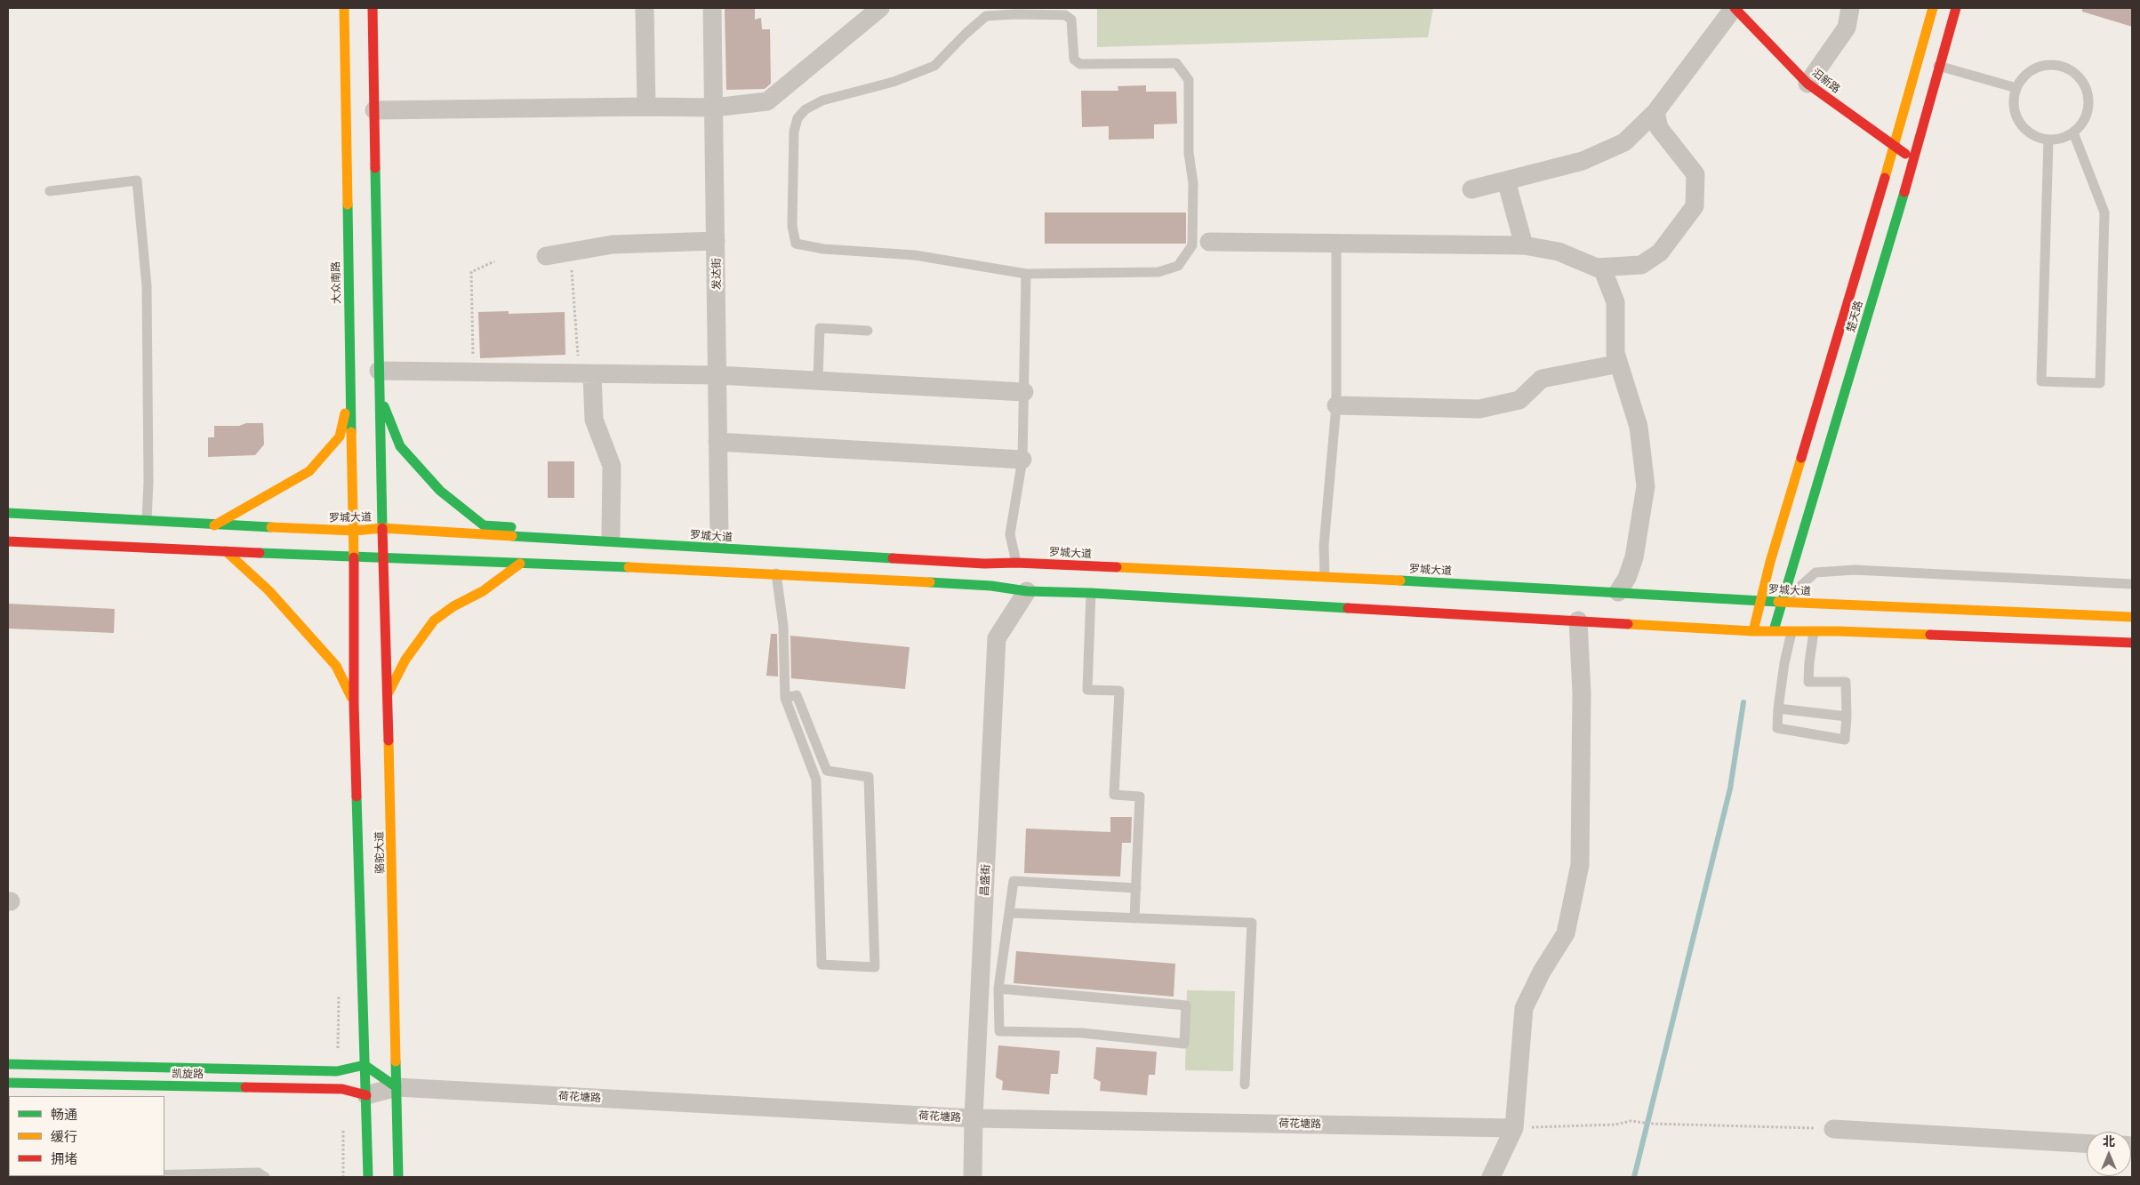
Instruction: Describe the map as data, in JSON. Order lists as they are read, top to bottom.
{
  "streets": {
    "main road": [
      "汨新路",
      "大众南路",
      "楚天路",
      "罗城大道",
      "骆驼大道",
      "凯旋路"
    ],
    "street": ["发达街", "昌盛街", "荷花塘路"]
  },
  "crossings": [
    ["汨新路", "楚天路"],
    ["大众南路", "罗城大道"],
    ["大众南路", "骆驼大道"],
    ["楚天路", "罗城大道"],
    ["罗城大道", "骆驼大道"],
    ["骆驼大道", "凯旋路"],
    ["骆驼大道", "荷花塘路"],
    ["昌盛街", "荷花塘路"],
    ["凯旋路", "荷花塘路"]
  ],
  "legend": ["畅通", "缓行", "拥堵"],
  "north": "top"
}
